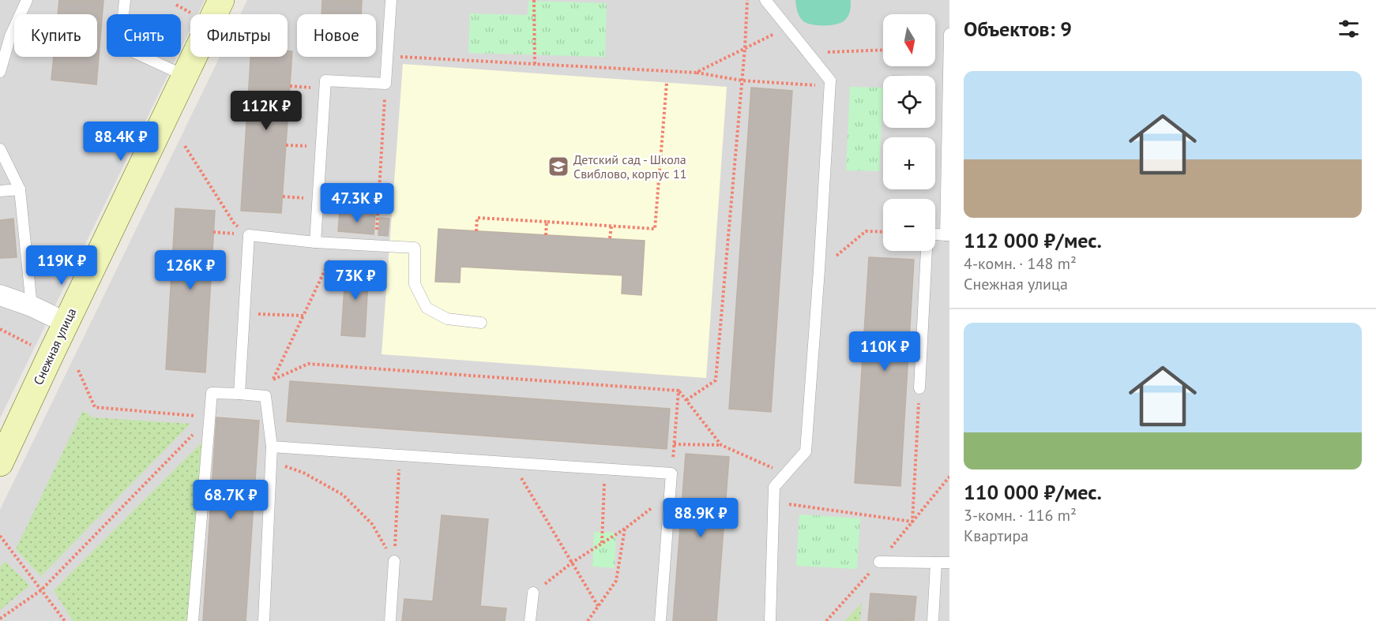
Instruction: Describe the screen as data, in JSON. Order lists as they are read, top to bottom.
{
  "streets": {
    "main road": ["Снежная улица"]
  },
  "places": {
    "school or university": ["Детский сад - Школа Свиблово, корпус 11"]
  },
  "north": "bottom",
  "page": {
    "heading": "Объектов: 9",
    "map_buttons": ["+", "−"],
    "chip": [
      "Купить",
      "Снять",
      "Фильтры",
      "Новое"
    ],
    "list": [
      {
        "name": "112 000 ₽/мес.",
        "note": "4-комн. · 148 m² · Снежная улица"
      },
      {
        "name": "110 000 ₽/мес.",
        "note": "3-комн. · 116 m² · Квартира"
      }
    ],
    "price": [
      "112K ₽",
      "88.4K ₽",
      "47.3K ₽",
      "119K ₽",
      "126K ₽",
      "73K ₽",
      "110K ₽",
      "68.7K ₽",
      "88.9K ₽"
    ]
  }
}
